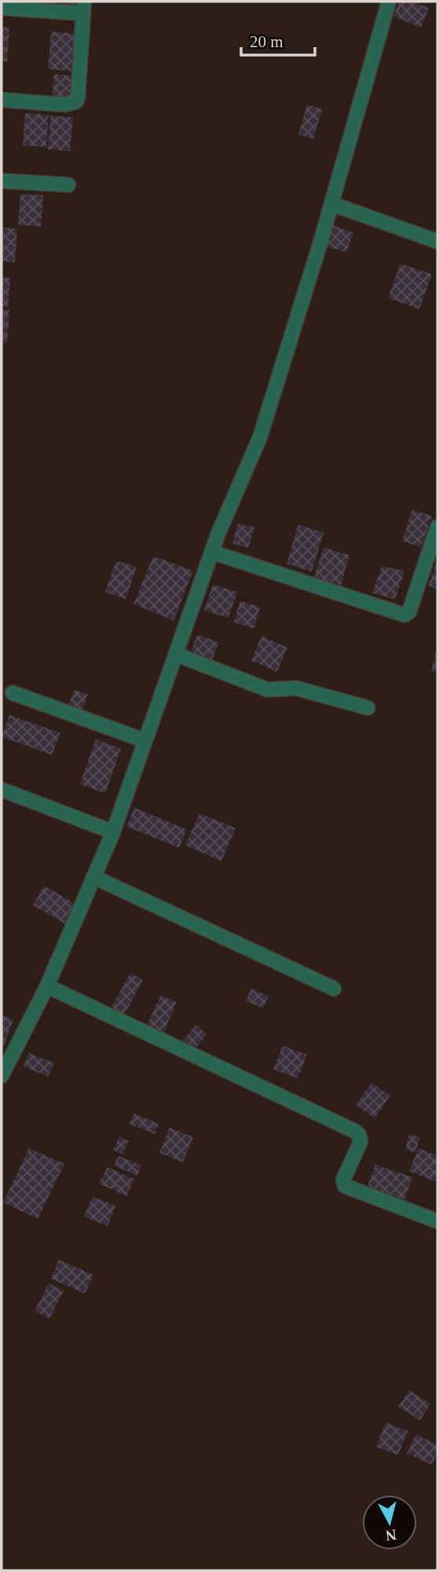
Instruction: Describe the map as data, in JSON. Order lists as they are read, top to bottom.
{
  "scale_bar": "20 m",
  "north": "bottom"
}
